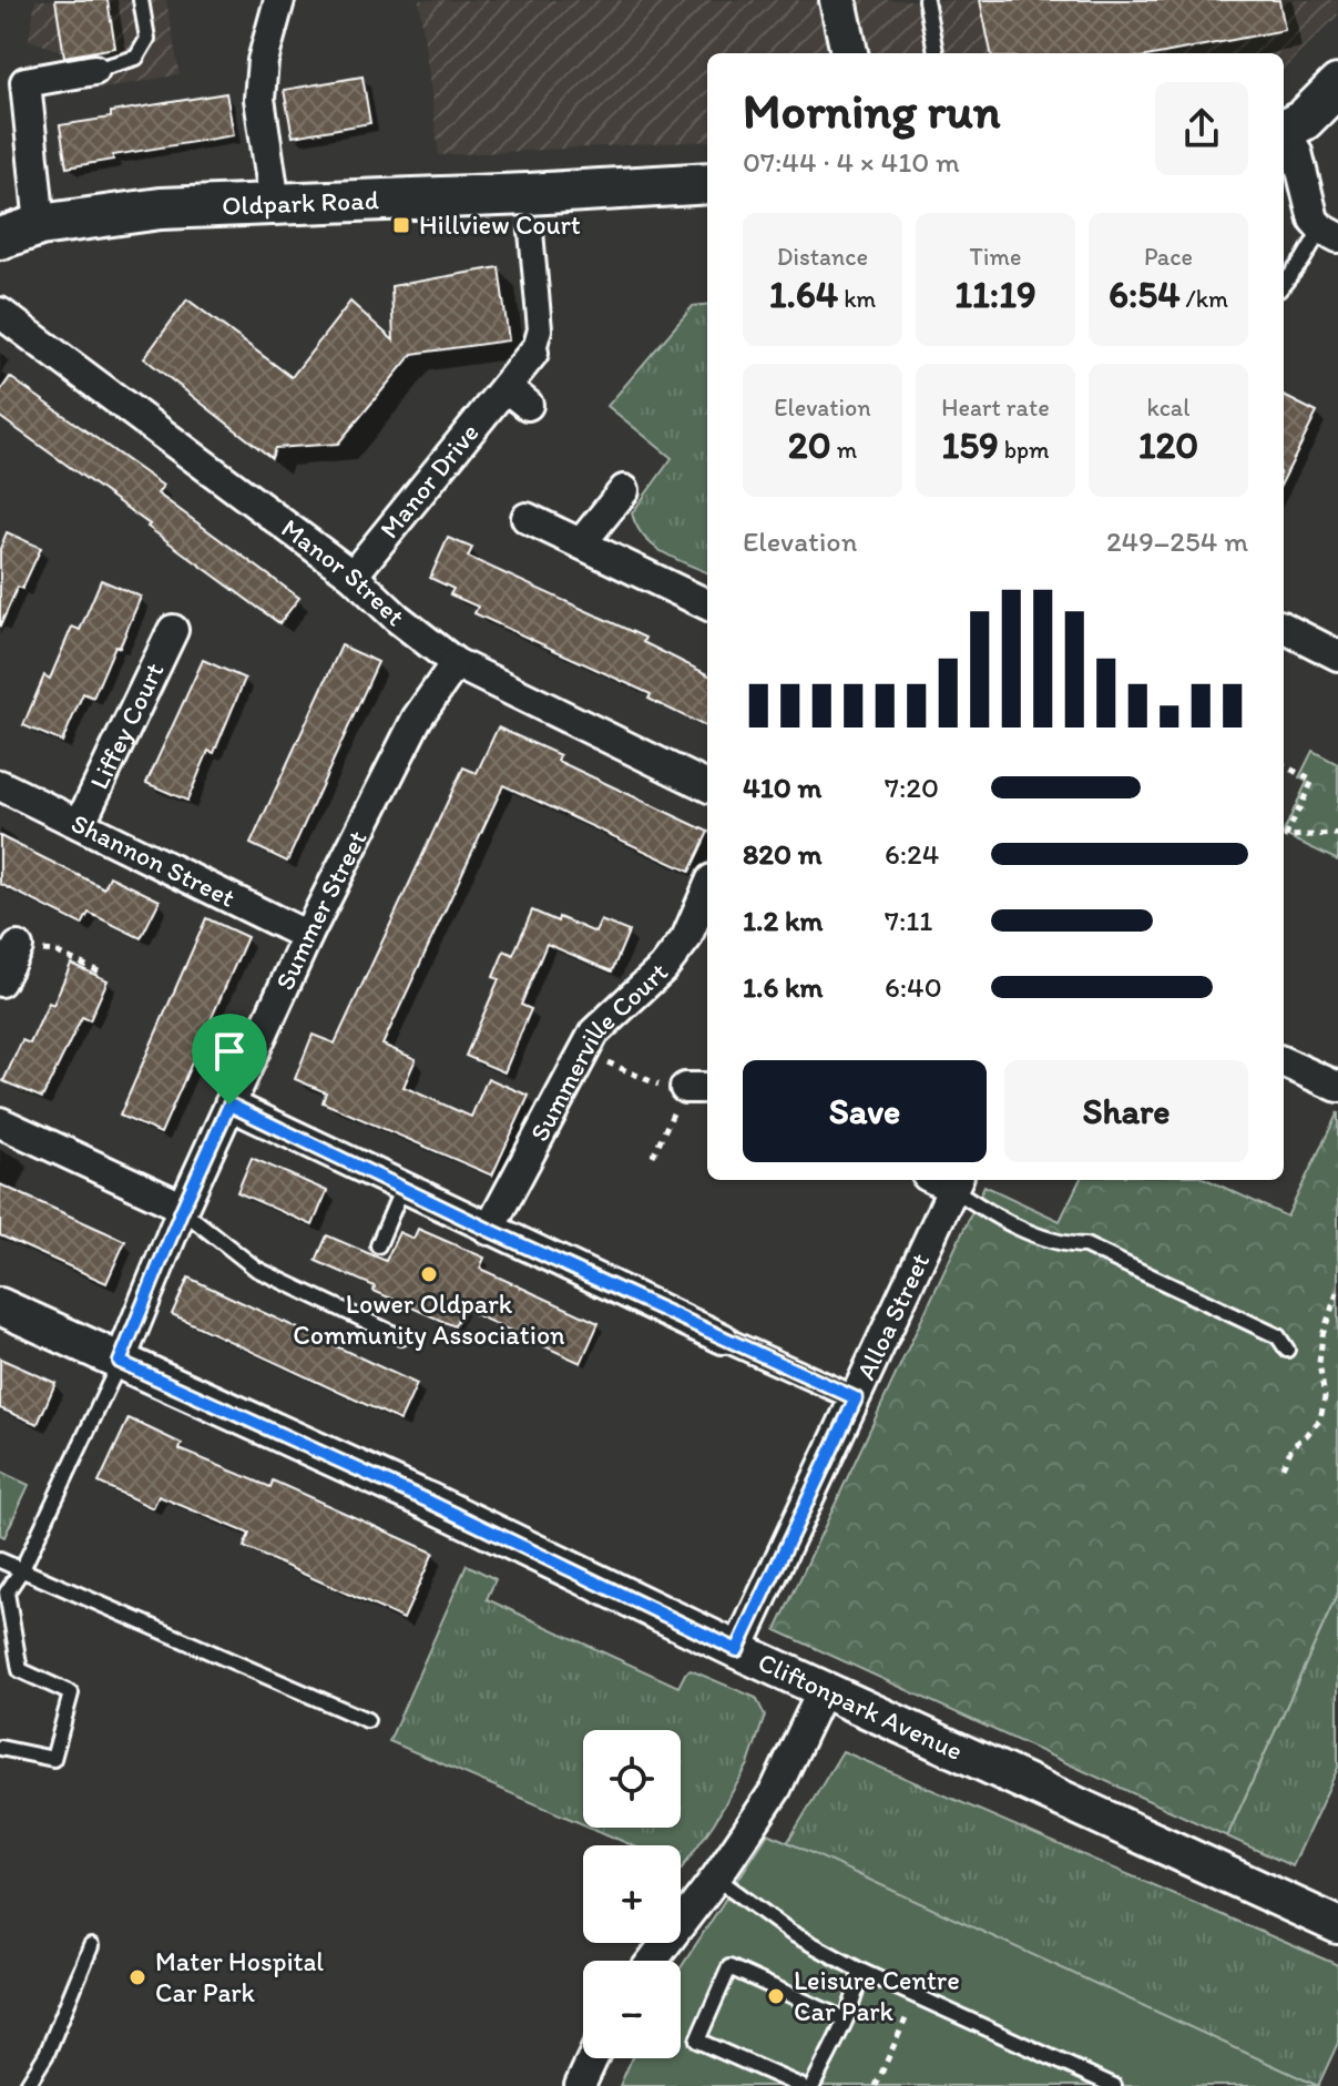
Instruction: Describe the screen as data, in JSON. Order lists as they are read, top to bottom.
{
  "streets": {
    "main road": ["Oldpark Road"],
    "street": [
      "Manor Drive",
      "Manor Street",
      "Liffey Court",
      "Shannon Street",
      "Summer Street",
      "Summerville Court",
      "Alloa Street",
      "Cliftonpark Avenue"
    ]
  },
  "crossings": [
    ["Manor Drive", "Manor Street"],
    ["Manor Street", "Summer Street"],
    ["Liffey Court", "Shannon Street"],
    ["Shannon Street", "Summer Street"],
    ["Summer Street", "Cliftonpark Avenue"],
    ["Alloa Street", "Cliftonpark Avenue"]
  ],
  "places": {
    "transit": ["Hillview Court"],
    "other": ["Lower Oldpark Community Association", "Mater Hospital Car Park", "Leisure Centre Car Park"]
  },
  "page": {
    "heading": ["Morning run", "07:44 · 4 × 410 m"],
    "stats": [
      ["Distance", "1.64 km"],
      ["Time", "11:19"],
      ["Pace", "6:54 /km"],
      ["Elevation", "20 m"],
      ["Heart rate", "159 bpm"],
      ["kcal", "120"]
    ],
    "chart": ["Elevation", "249–254 m"],
    "list": [
      {
        "name": "410 m",
        "note": "7:20"
      },
      {
        "name": "820 m",
        "note": "6:24"
      },
      {
        "name": "1.2 km",
        "note": "7:11"
      },
      {
        "name": "1.6 km",
        "note": "6:40"
      }
    ],
    "buttons": ["Save", "Share"],
    "map_buttons": ["+", "−"]
  }
}
